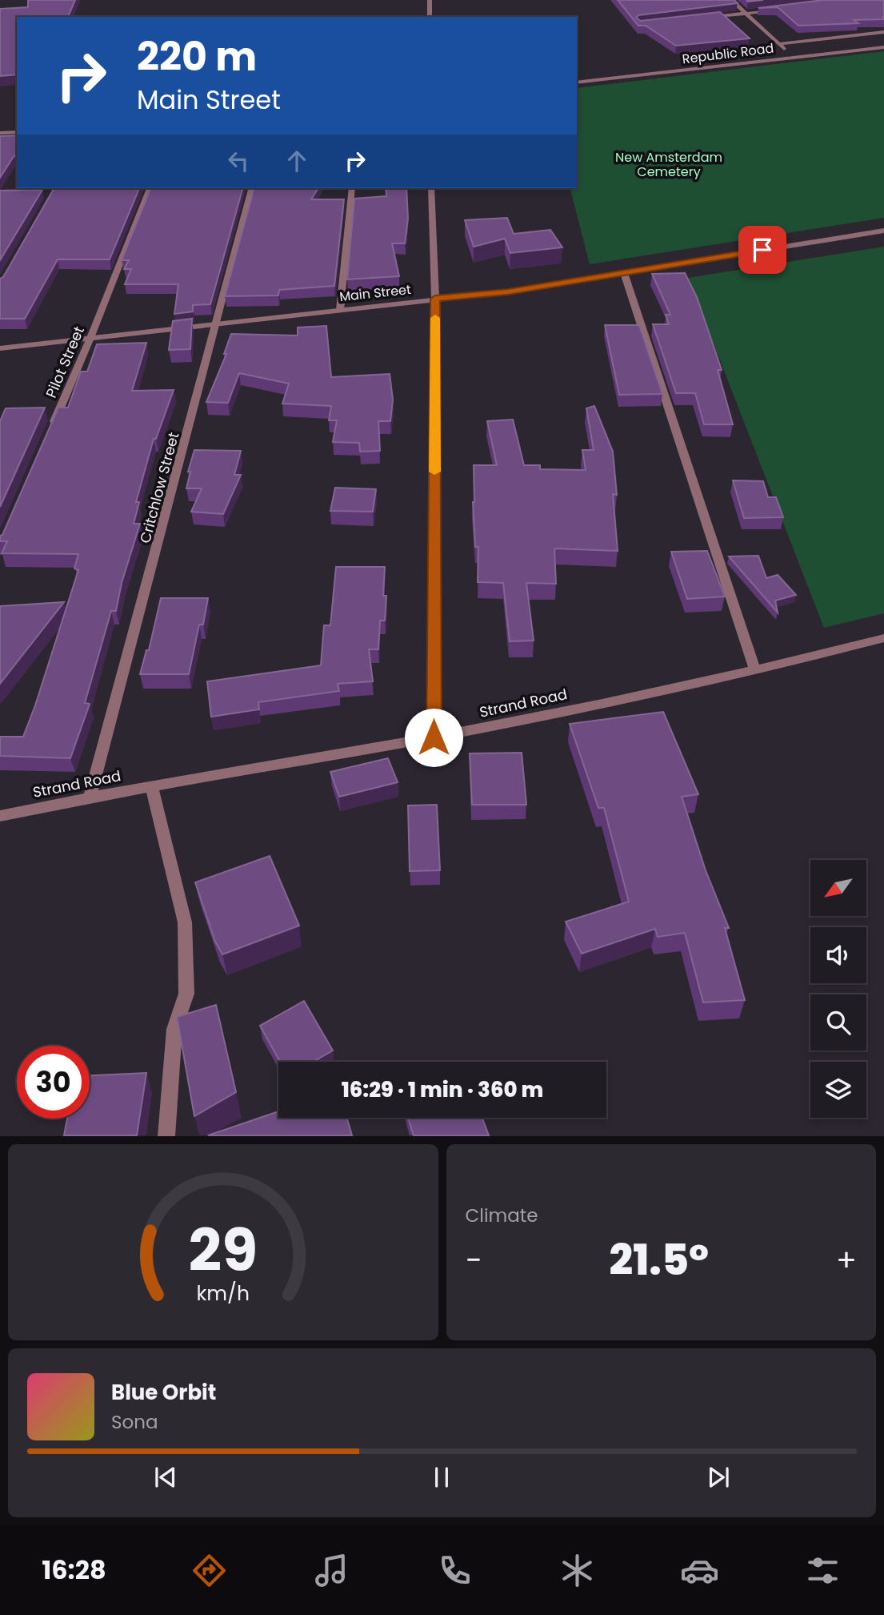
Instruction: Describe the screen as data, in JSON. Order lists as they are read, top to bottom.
{
  "streets": {
    "street": [
      "Republic Road",
      "Main Street",
      "Pilot Street",
      "Critchlow Street",
      "Strand Road"
    ]
  },
  "crossings": [
    ["Main Street", "Pilot Street"],
    ["Main Street", "Critchlow Street"],
    ["Critchlow Street", "Strand Road"]
  ],
  "parks": ["New Amsterdam Cemetery"],
  "north": "bottom left",
  "page": {
    "turn": ["220 m", "Main Street"],
    "limit": "30",
    "trip": "16:29 · 1 min · 360 m",
    "tile": "Climate",
    "heat": ["−", "21.5°", "+"],
    "song": ["Blue Orbit", "Sona"],
    "tabs": "16:28",
    "gauge": ["29", "km/h"]
  }
}
